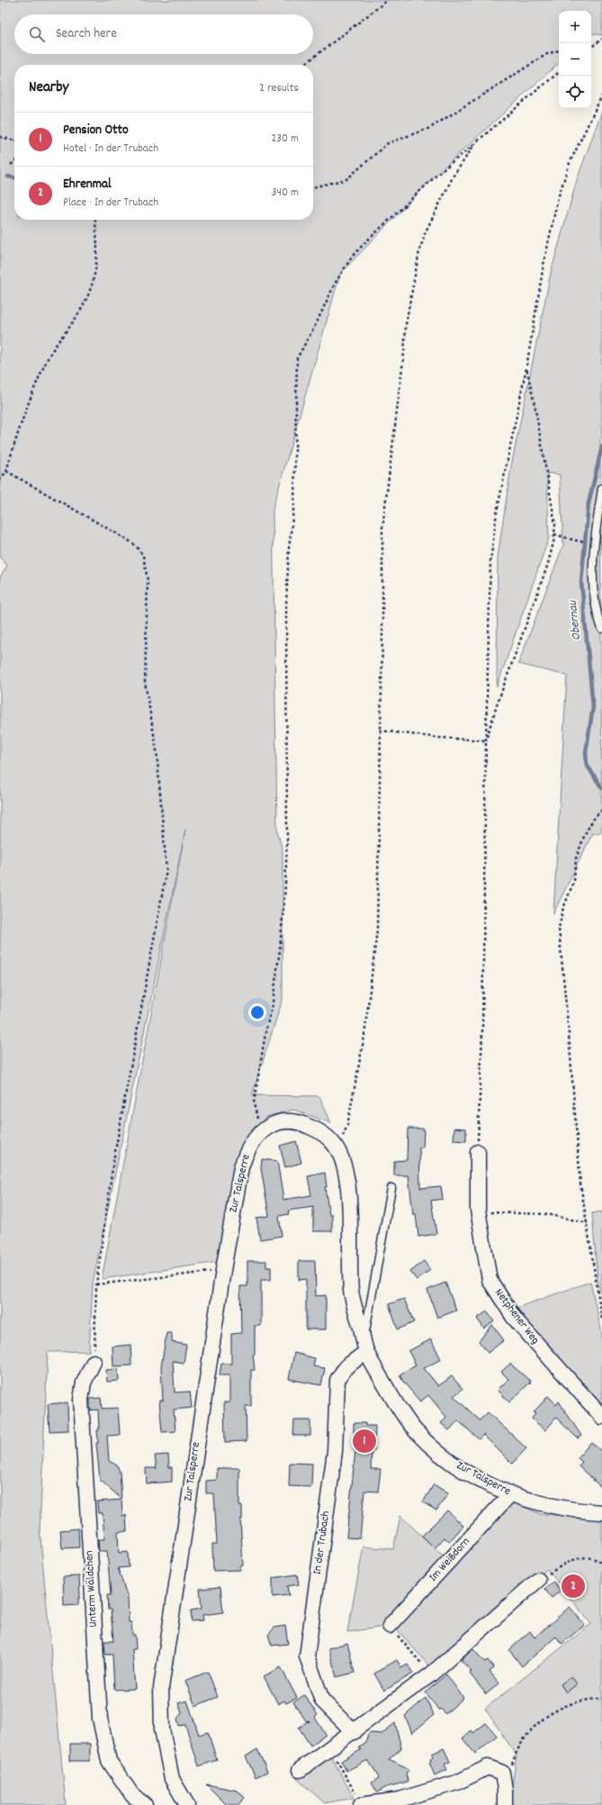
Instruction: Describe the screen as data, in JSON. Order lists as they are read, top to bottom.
{
  "streets": {
    "street": [
      "Zur Talsperre",
      "Netphener Weg",
      "In der Trubach",
      "Im Weißdorn",
      "Unterm Wäldchen"
    ]
  },
  "crossings": [
    ["Zur Talsperre", "In der Trubach"],
    ["Zur Talsperre", "Im Weißdorn"]
  ],
  "water": ["Obernau"],
  "page": {
    "map_buttons": ["+", "−"],
    "search": "Search here",
    "heading": ["Nearby", "2 results"],
    "list": [
      {
        "mark": "1",
        "name": "Pension Otto",
        "note": "Hotel · In der Trubach",
        "value": "230 m"
      },
      {
        "mark": "2",
        "name": "Ehrenmal",
        "note": "Place · In der Trubach",
        "value": "340 m"
      }
    ],
    "pins": ["1", "2"]
  }
}
